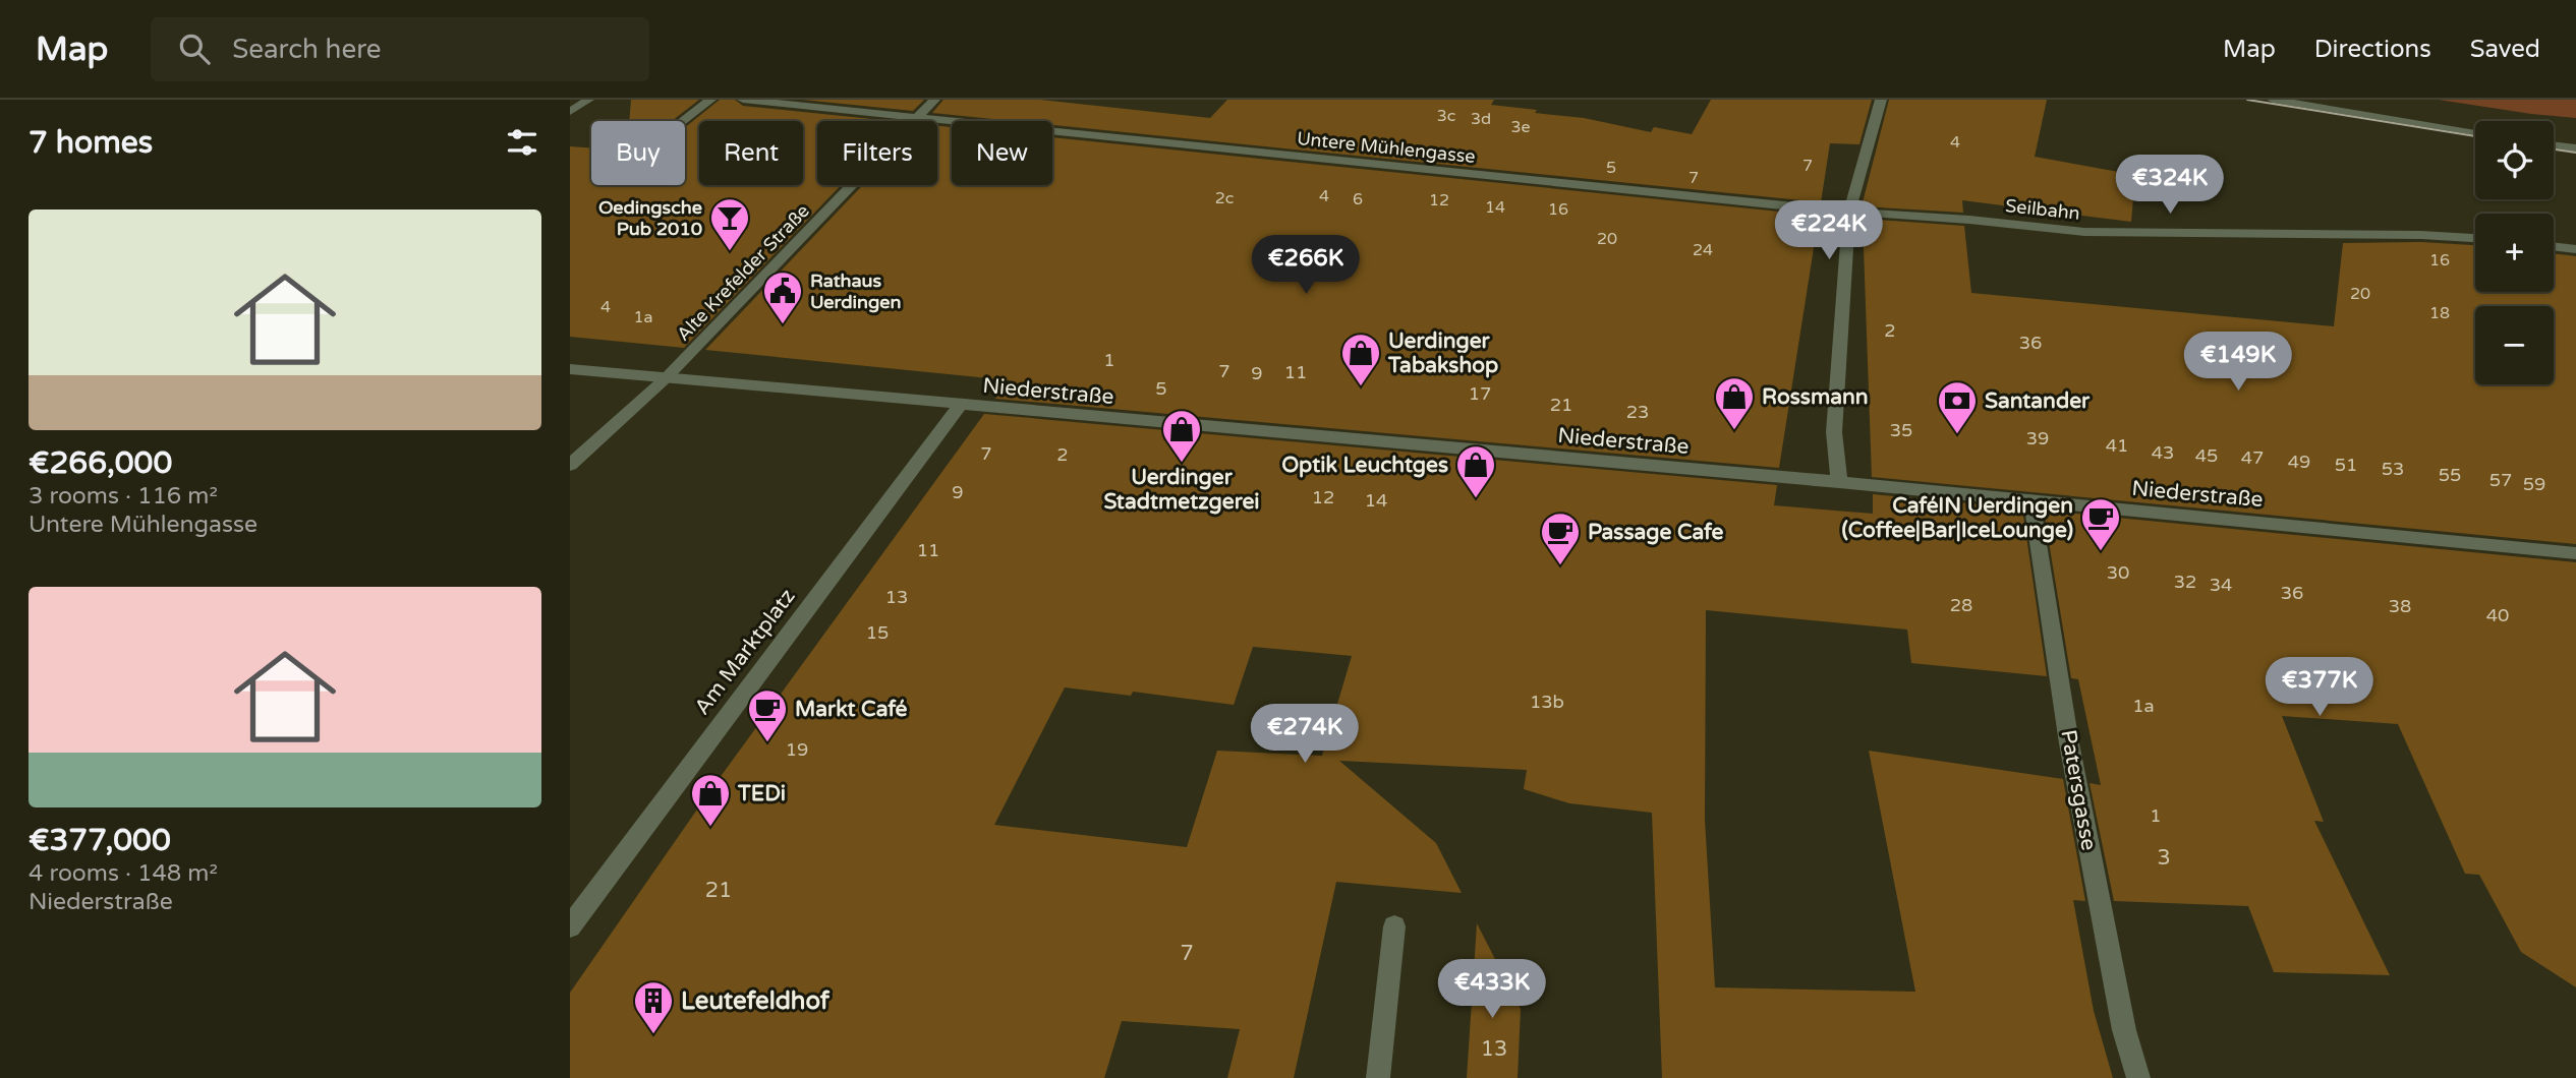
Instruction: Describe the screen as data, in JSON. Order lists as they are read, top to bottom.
{
  "streets": {
    "street": [
      "Untere Mühlengasse",
      "Seilbahn",
      "Alte Krefelder Straße",
      "Niederstraße",
      "Am Marktplatz",
      "Patersgasse"
    ]
  },
  "crossings": [
    ["Untere Mühlengasse", "Seilbahn"],
    ["Untere Mühlengasse", "Alte Krefelder Straße"],
    ["Alte Krefelder Straße", "Niederstraße"],
    ["Niederstraße", "Am Marktplatz"],
    ["Niederstraße", "Patersgasse"]
  ],
  "places": {
    "bar": ["Oedingsche Pub 2010"],
    "public building": ["Rathaus Uerdingen"],
    "shop": [
      "Uerdinger Tabakshop",
      "Rossmann",
      "Uerdinger Stadtmetzgerei",
      "Optik Leuchtges",
      "TEDi"
    ],
    "bank": ["Santander"],
    "cafe": ["CaféIN Uerdingen (Coffee|Bar|IceLounge)", "Passage Cafe", "Markt Café"],
    "building": ["Leutefeldhof"]
  },
  "house_numbers": [
    "3c",
    "3d",
    "3e",
    "4",
    "7",
    "5",
    "7",
    "4",
    "2c",
    "6",
    "12",
    "14",
    "16",
    "20",
    "24",
    "16",
    "20",
    "4",
    "18",
    "1a",
    "2",
    "36",
    "1",
    "7",
    "11",
    "9",
    "5",
    "17",
    "21",
    "23",
    "35",
    "39",
    "41",
    "43",
    "7",
    "2",
    "45",
    "47",
    "49",
    "51",
    "53",
    "55",
    "57",
    "59",
    "9",
    "12",
    "14",
    "11",
    "30",
    "32",
    "34",
    "36",
    "13",
    "28",
    "38",
    "40",
    "15",
    "13b",
    "1a",
    "19",
    "1",
    "3",
    "21",
    "7",
    "13"
  ],
  "page": {
    "header": "Map",
    "search": "Search here",
    "nav": ["Map", "Directions", "Saved"],
    "heading": "7 homes",
    "map_buttons": ["+", "−"],
    "chip": [
      "Buy",
      "Rent",
      "Filters",
      "New"
    ],
    "price": [
      "€324K",
      "€224K",
      "€266K",
      "€149K",
      "€377K",
      "€274K",
      "€433K"
    ],
    "list": [
      {
        "name": "€266,000",
        "note": "3 rooms · 116 m² · Untere Mühlengasse"
      },
      {
        "name": "€377,000",
        "note": "4 rooms · 148 m² · Niederstraße"
      }
    ]
  }
}
